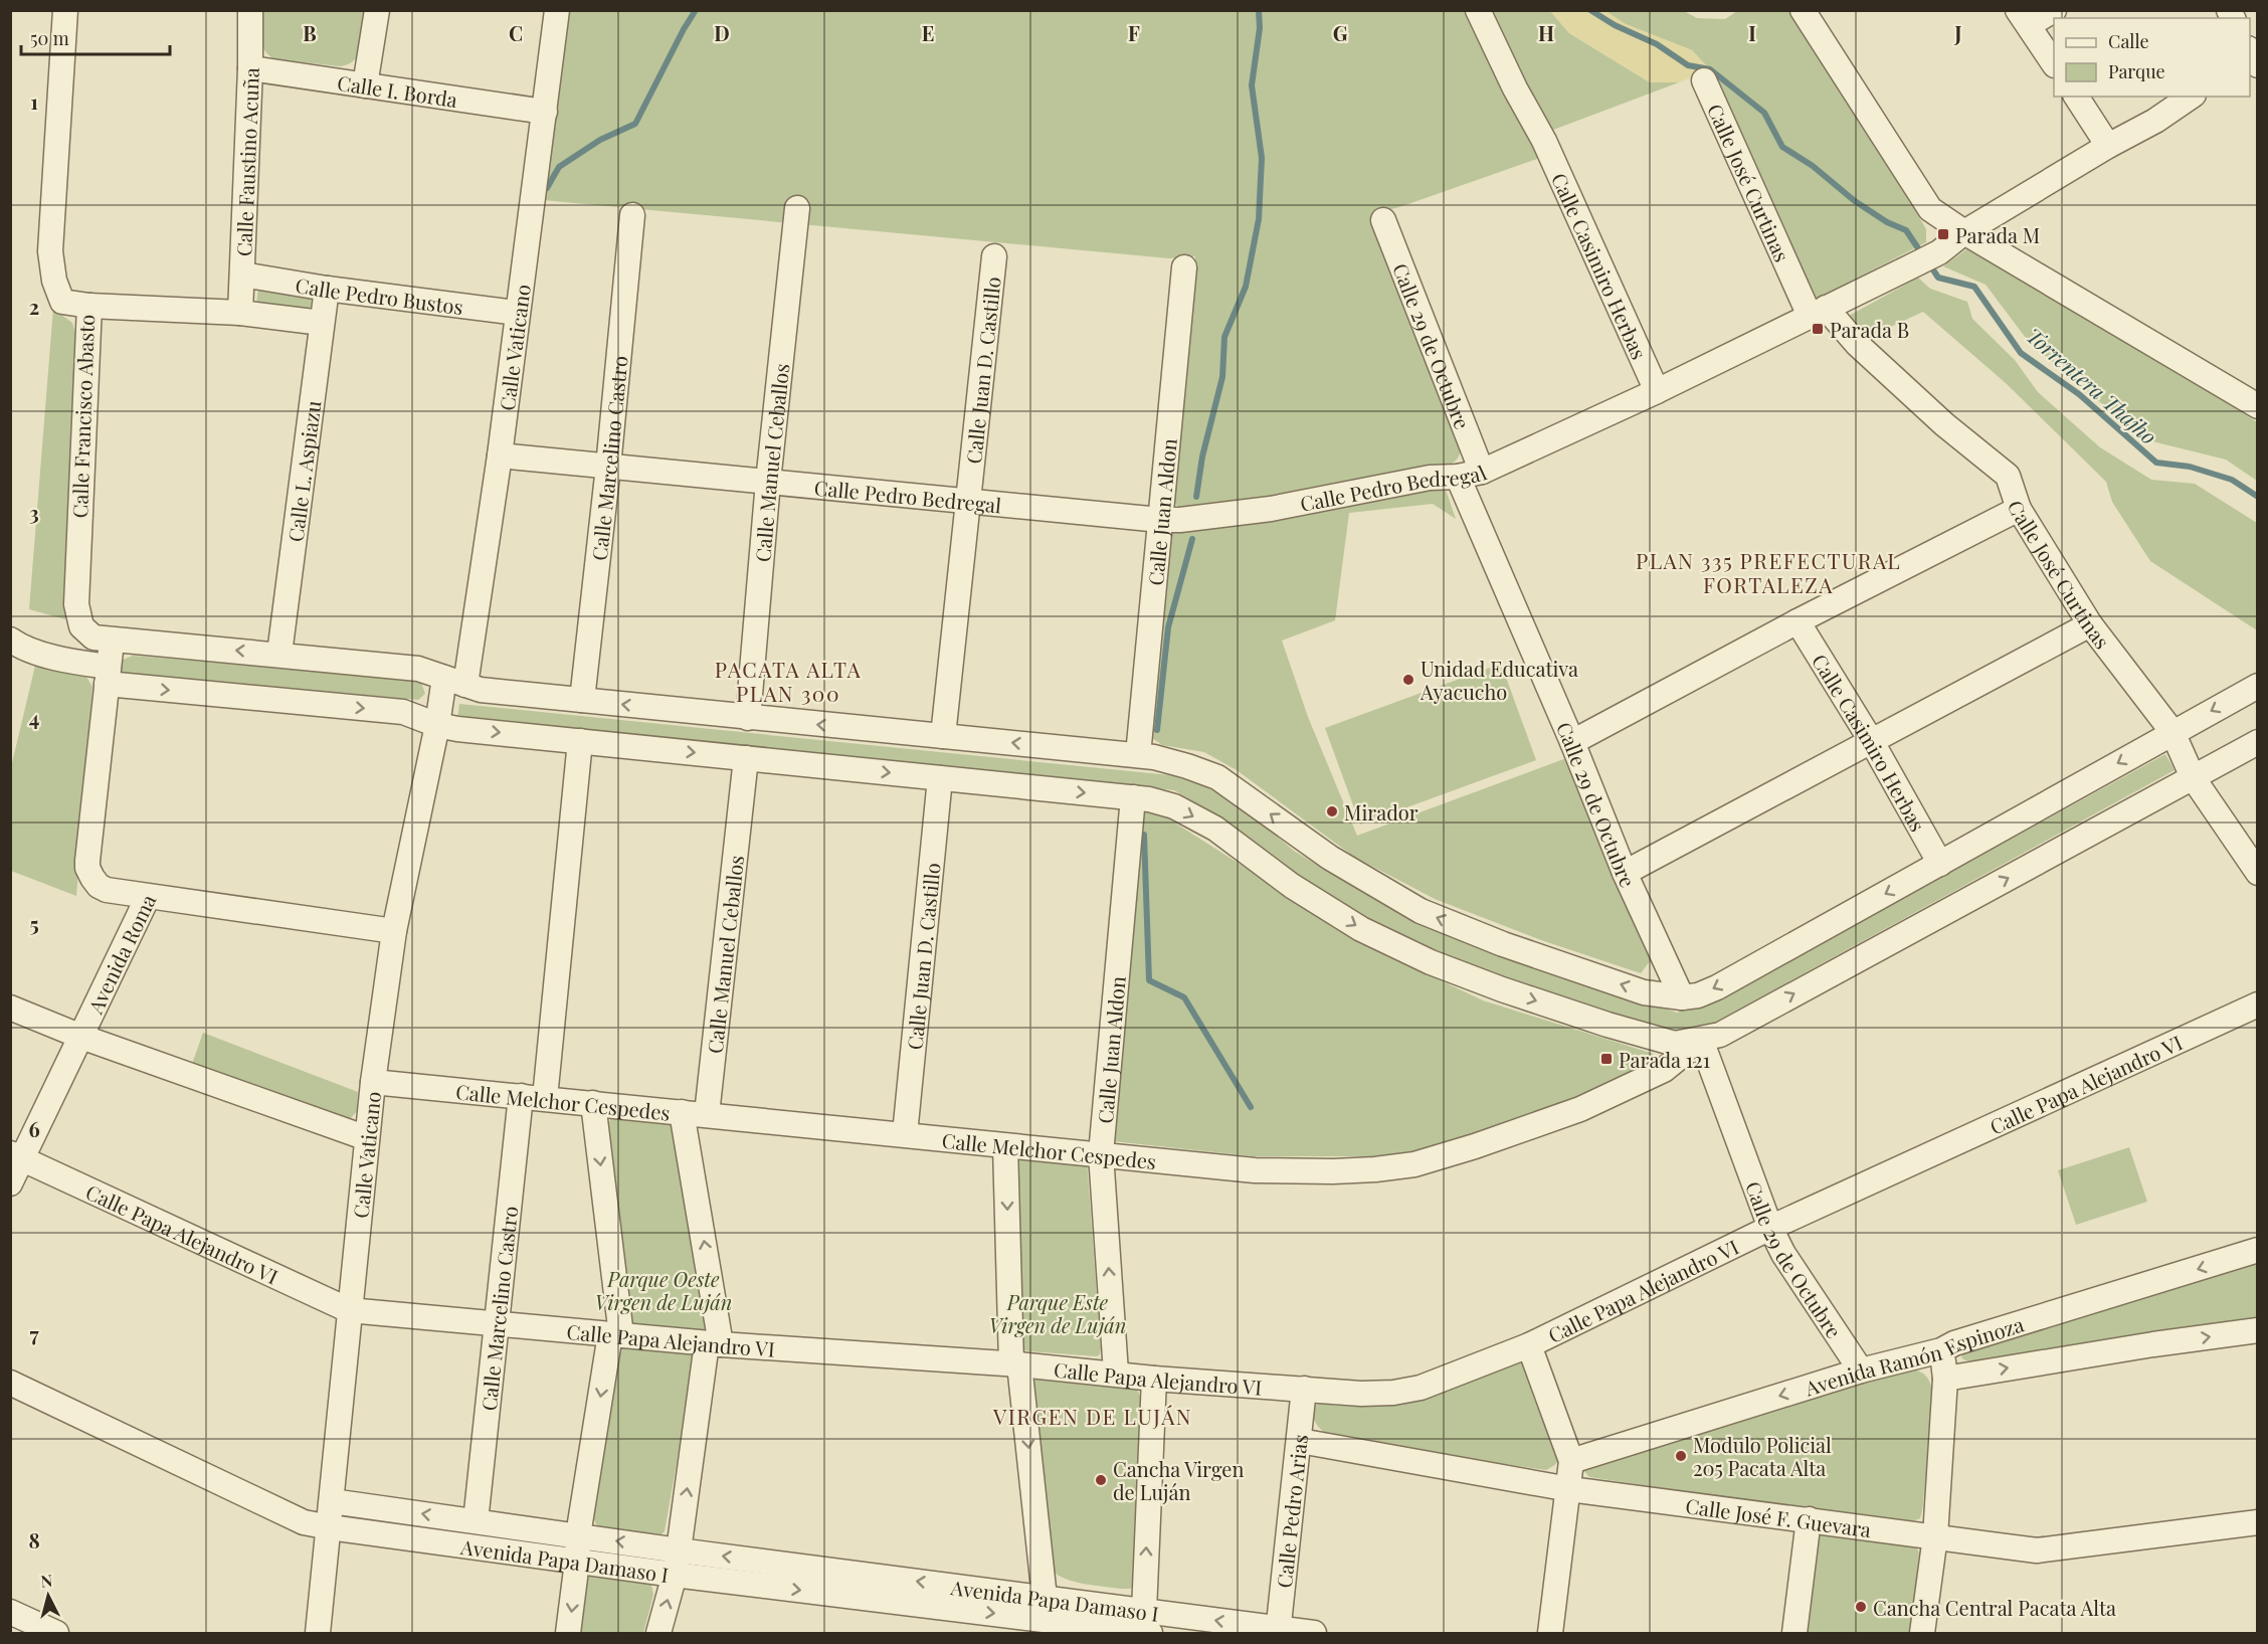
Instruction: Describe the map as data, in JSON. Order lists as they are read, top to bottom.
{
  "streets": {
    "street": [
      "Calle I. Borda",
      "Calle Faustino Acuña",
      "Calle José Curtinas",
      "Calle Casimiro Herbas",
      "Calle Pedro Bustos",
      "Calle 29 de Octubre",
      "Calle Vaticano",
      "Calle Juan D. Castillo",
      "Calle Francisco Abasto",
      "Calle Marcelino Castro",
      "Calle Manuel Ceballos",
      "Calle L. Aspiazu",
      "Calle Pedro Bedregal",
      "Calle Juan Aldon",
      "Avenida Roma",
      "Calle Papa Alejandro VI",
      "Calle Melchor Cespedes",
      "Avenida Ramón Espinoza",
      "Calle Pedro Arias",
      "Calle José F. Guevara",
      "Avenida Papa Damaso I"
    ]
  },
  "crossings": [
    ["Calle I. Borda", "Calle Faustino Acuña"],
    ["Calle I. Borda", "Calle Vaticano"],
    ["Calle Faustino Acuña", "Calle Pedro Bustos"],
    ["Calle José Curtinas", "Calle Pedro Bedregal"],
    ["Calle Casimiro Herbas", "Calle Pedro Bedregal"],
    ["Calle Pedro Bustos", "Calle Vaticano"],
    ["Calle Pedro Bustos", "Calle Francisco Abasto"],
    ["Calle Pedro Bustos", "Calle L. Aspiazu"],
    ["Calle 29 de Octubre", "Calle Pedro Bedregal"],
    ["Calle 29 de Octubre", "Calle Papa Alejandro VI"],
    ["Calle 29 de Octubre", "Calle Melchor Cespedes"],
    ["Calle 29 de Octubre", "Avenida Ramón Espinoza"],
    ["Calle Vaticano", "Calle Pedro Bedregal"],
    ["Calle Vaticano", "Calle Papa Alejandro VI"],
    ["Calle Vaticano", "Calle Melchor Cespedes"],
    ["Calle Vaticano", "Avenida Papa Damaso I"],
    ["Calle Juan D. Castillo", "Calle Pedro Bedregal"],
    ["Calle Juan D. Castillo", "Calle Melchor Cespedes"],
    ["Calle Francisco Abasto", "Avenida Roma"],
    ["Calle Marcelino Castro", "Calle Pedro Bedregal"],
    ["Calle Marcelino Castro", "Calle Papa Alejandro VI"],
    ["Calle Marcelino Castro", "Calle Melchor Cespedes"],
    ["Calle Marcelino Castro", "Avenida Papa Damaso I"],
    ["Calle Manuel Ceballos", "Calle Pedro Bedregal"],
    ["Calle Manuel Ceballos", "Calle Melchor Cespedes"],
    ["Calle Pedro Bedregal", "Calle Juan Aldon"],
    ["Calle Juan Aldon", "Calle Papa Alejandro VI"],
    ["Calle Juan Aldon", "Calle Melchor Cespedes"],
    ["Avenida Roma", "Calle Papa Alejandro VI"],
    ["Calle Papa Alejandro VI", "Calle Pedro Arias"],
    ["Calle Pedro Arias", "Calle José F. Guevara"],
    ["Calle Pedro Arias", "Avenida Papa Damaso I"]
  ],
  "districts": ["PLAN 335 PREFECTURAL FORTALEZA", "PACATA ALTA PLAN 300", "VIRGEN DE LUJÁN"],
  "water": ["Torrentera Thajho"],
  "parks": ["Parque Oeste Virgen de Luján", "Parque Este Virgen de Luján"],
  "places": {
    "transit": ["Parada M", "Parada B", "Parada 121"],
    "other": [
      "Unidad Educativa Ayacucho",
      "Mirador",
      "Modulo Policial 205 Pacata Alta",
      "Cancha Virgen de Luján",
      "Cancha Central Pacata Alta"
    ]
  },
  "legend": ["Calle", "Parque"],
  "scale_bar": "50 m",
  "north": "top",
  "grid": {
    "columns": [
      "B",
      "C",
      "D",
      "E",
      "F",
      "G",
      "H",
      "I",
      "J"
    ],
    "rows": [
      "1",
      "2",
      "3",
      "4",
      "5",
      "6",
      "7",
      "8"
    ]
  }
}
